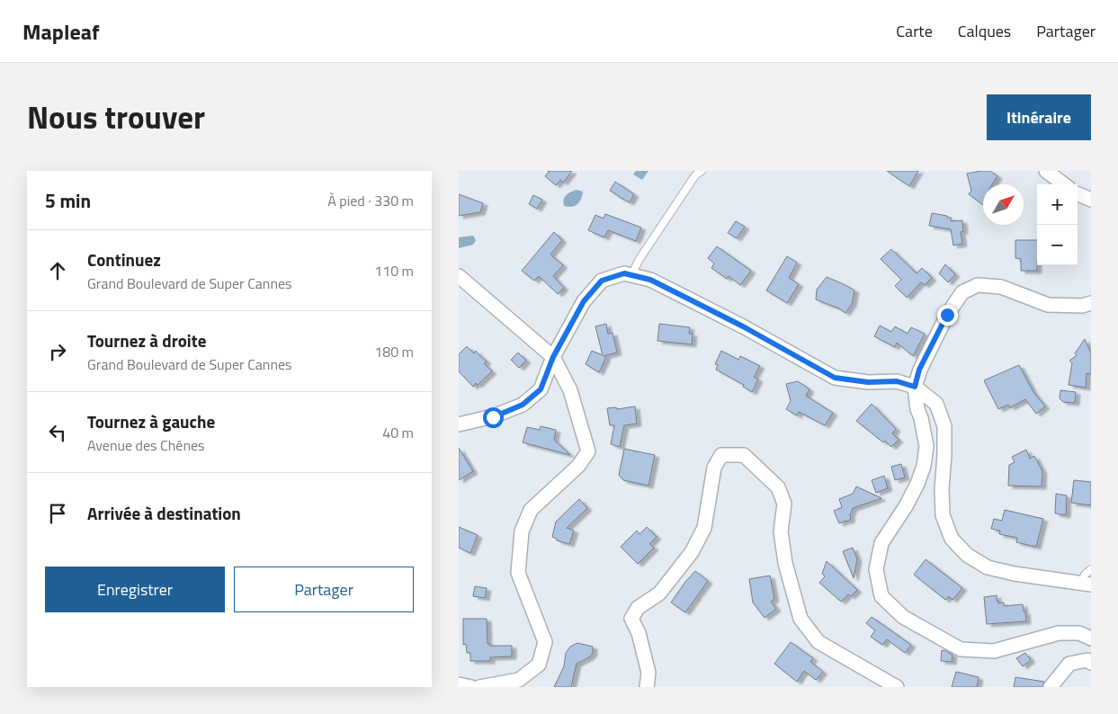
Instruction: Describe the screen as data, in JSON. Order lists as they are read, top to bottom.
{
  "north": "top right",
  "page": {
    "header": "Mapleaf",
    "nav": ["Carte", "Calques", "Partager"],
    "title": "Nous trouver",
    "buttons": [
      "Itinéraire",
      ["Enregistrer", "Partager"]
    ],
    "heading": ["5 min", "À pied · 330 m"],
    "map_buttons": ["+", "−"],
    "list": [
      ["Continuez", "Grand Boulevard de Super Cannes", "110 m"],
      ["Tournez à droite", "Grand Boulevard de Super Cannes", "180 m"],
      ["Tournez à gauche", "Avenue des Chênes", "40 m"],
      "Arrivée à destination"
    ]
  }
}
